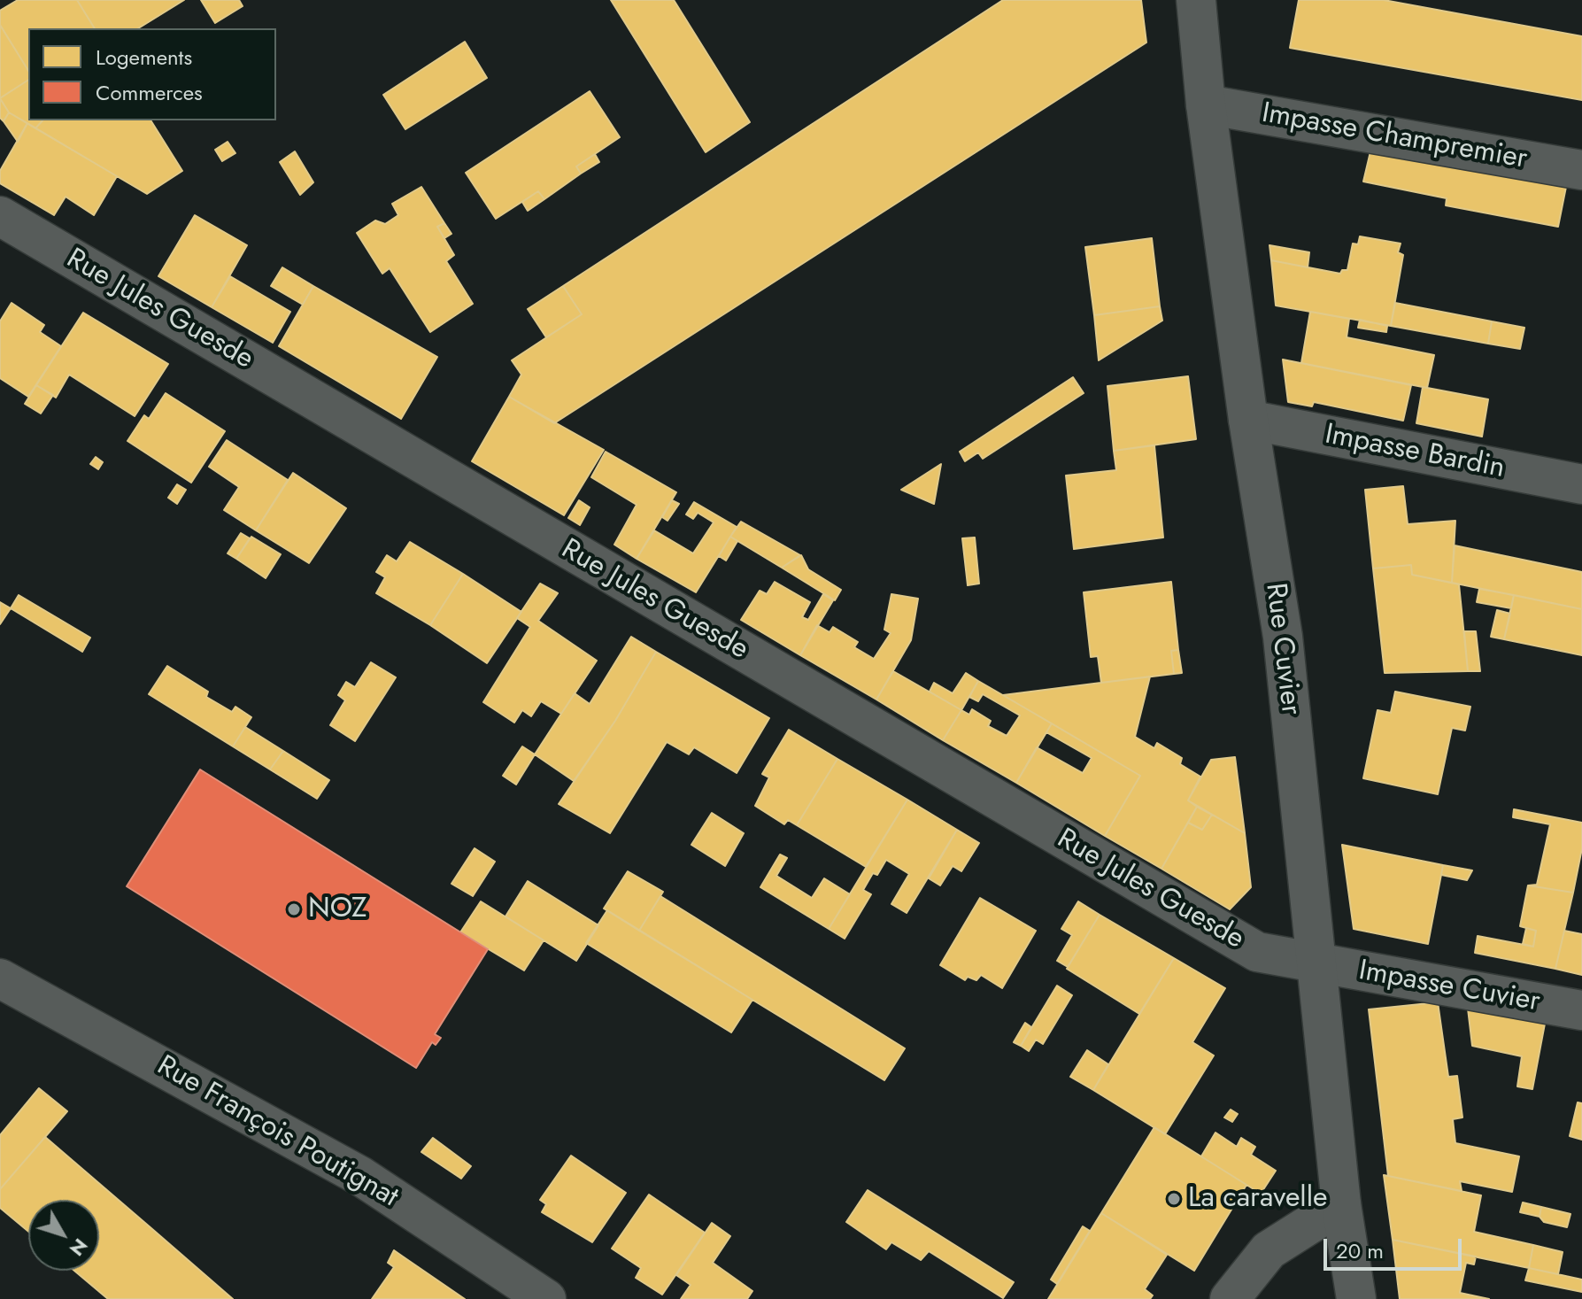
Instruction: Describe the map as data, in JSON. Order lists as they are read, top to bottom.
{
  "streets": {
    "street": [
      "Impasse Champremier",
      "Rue Jules Guesde",
      "Impasse Bardin",
      "Rue Cuvier",
      "Impasse Cuvier",
      "Rue François Poutignat"
    ]
  },
  "crossings": [
    ["Impasse Champremier", "Rue Cuvier"],
    ["Rue Jules Guesde", "Rue Cuvier"],
    ["Rue Jules Guesde", "Impasse Cuvier"],
    ["Impasse Bardin", "Rue Cuvier"],
    ["Rue Cuvier", "Impasse Cuvier"]
  ],
  "places": ["NOZ", "La caravelle"],
  "legend": ["Logements", "Commerces"],
  "scale_bar": "20 m",
  "north": "bottom right"
}
